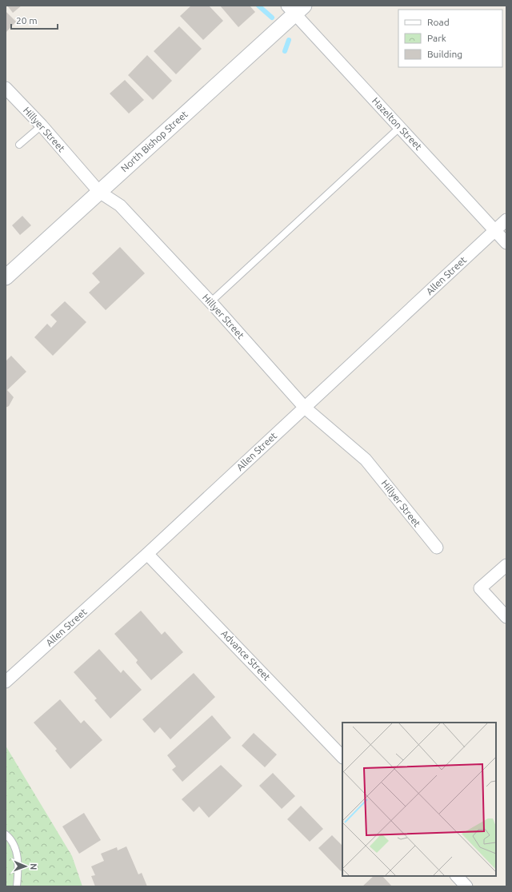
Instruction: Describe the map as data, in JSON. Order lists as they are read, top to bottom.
{
  "streets": {
    "street": [
      "Hazelton Street",
      "Hillyer Street",
      "North Bishop Street",
      "Allen Street",
      "Advance Street"
    ]
  },
  "crossings": [
    ["Hazelton Street", "North Bishop Street"],
    ["Hazelton Street", "Allen Street"],
    ["Hillyer Street", "North Bishop Street"],
    ["Hillyer Street", "Allen Street"],
    ["Allen Street", "Advance Street"]
  ],
  "legend": ["Road", "Park", "Building"],
  "scale_bar": "20 m",
  "north": "right"
}
